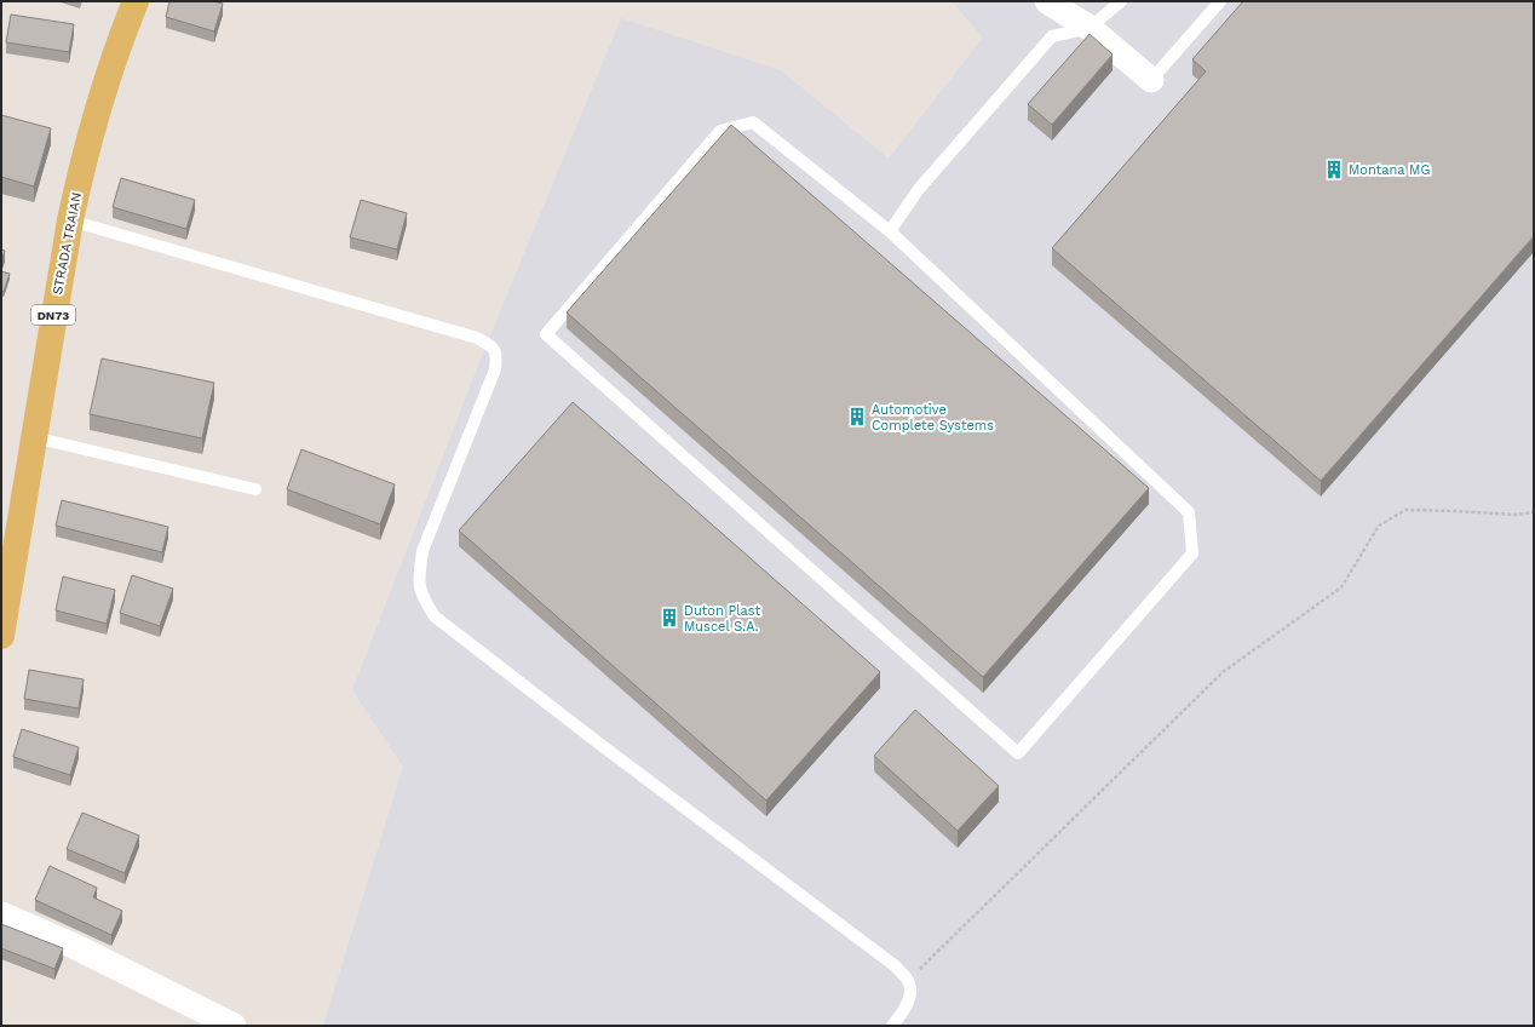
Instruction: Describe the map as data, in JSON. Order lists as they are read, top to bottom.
{
  "streets": {
    "main road": ["STRADA TRAIAN", "DN73"]
  },
  "places": {
    "building": ["Montana MG", "Automotive Complete Systems", "Duton Plast Muscel S.A."]
  }
}
